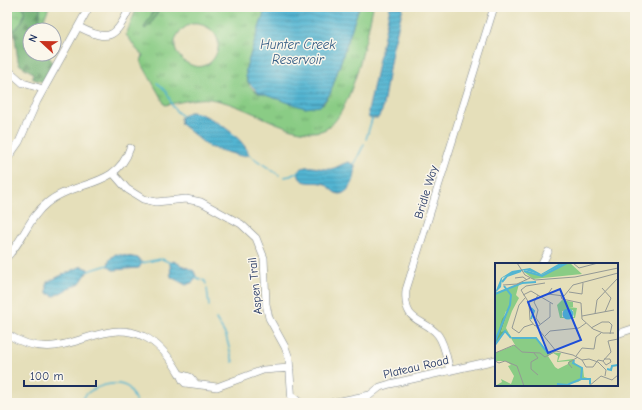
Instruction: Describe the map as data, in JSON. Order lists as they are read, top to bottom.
{
  "streets": {
    "street": ["Bridle Way", "Aspen Trail", "Plateau Road"]
  },
  "crossings": [
    ["Bridle Way", "Plateau Road"]
  ],
  "water": ["Hunter Creek Reservoir"],
  "scale_bar": "100 m",
  "north": "left"
}
